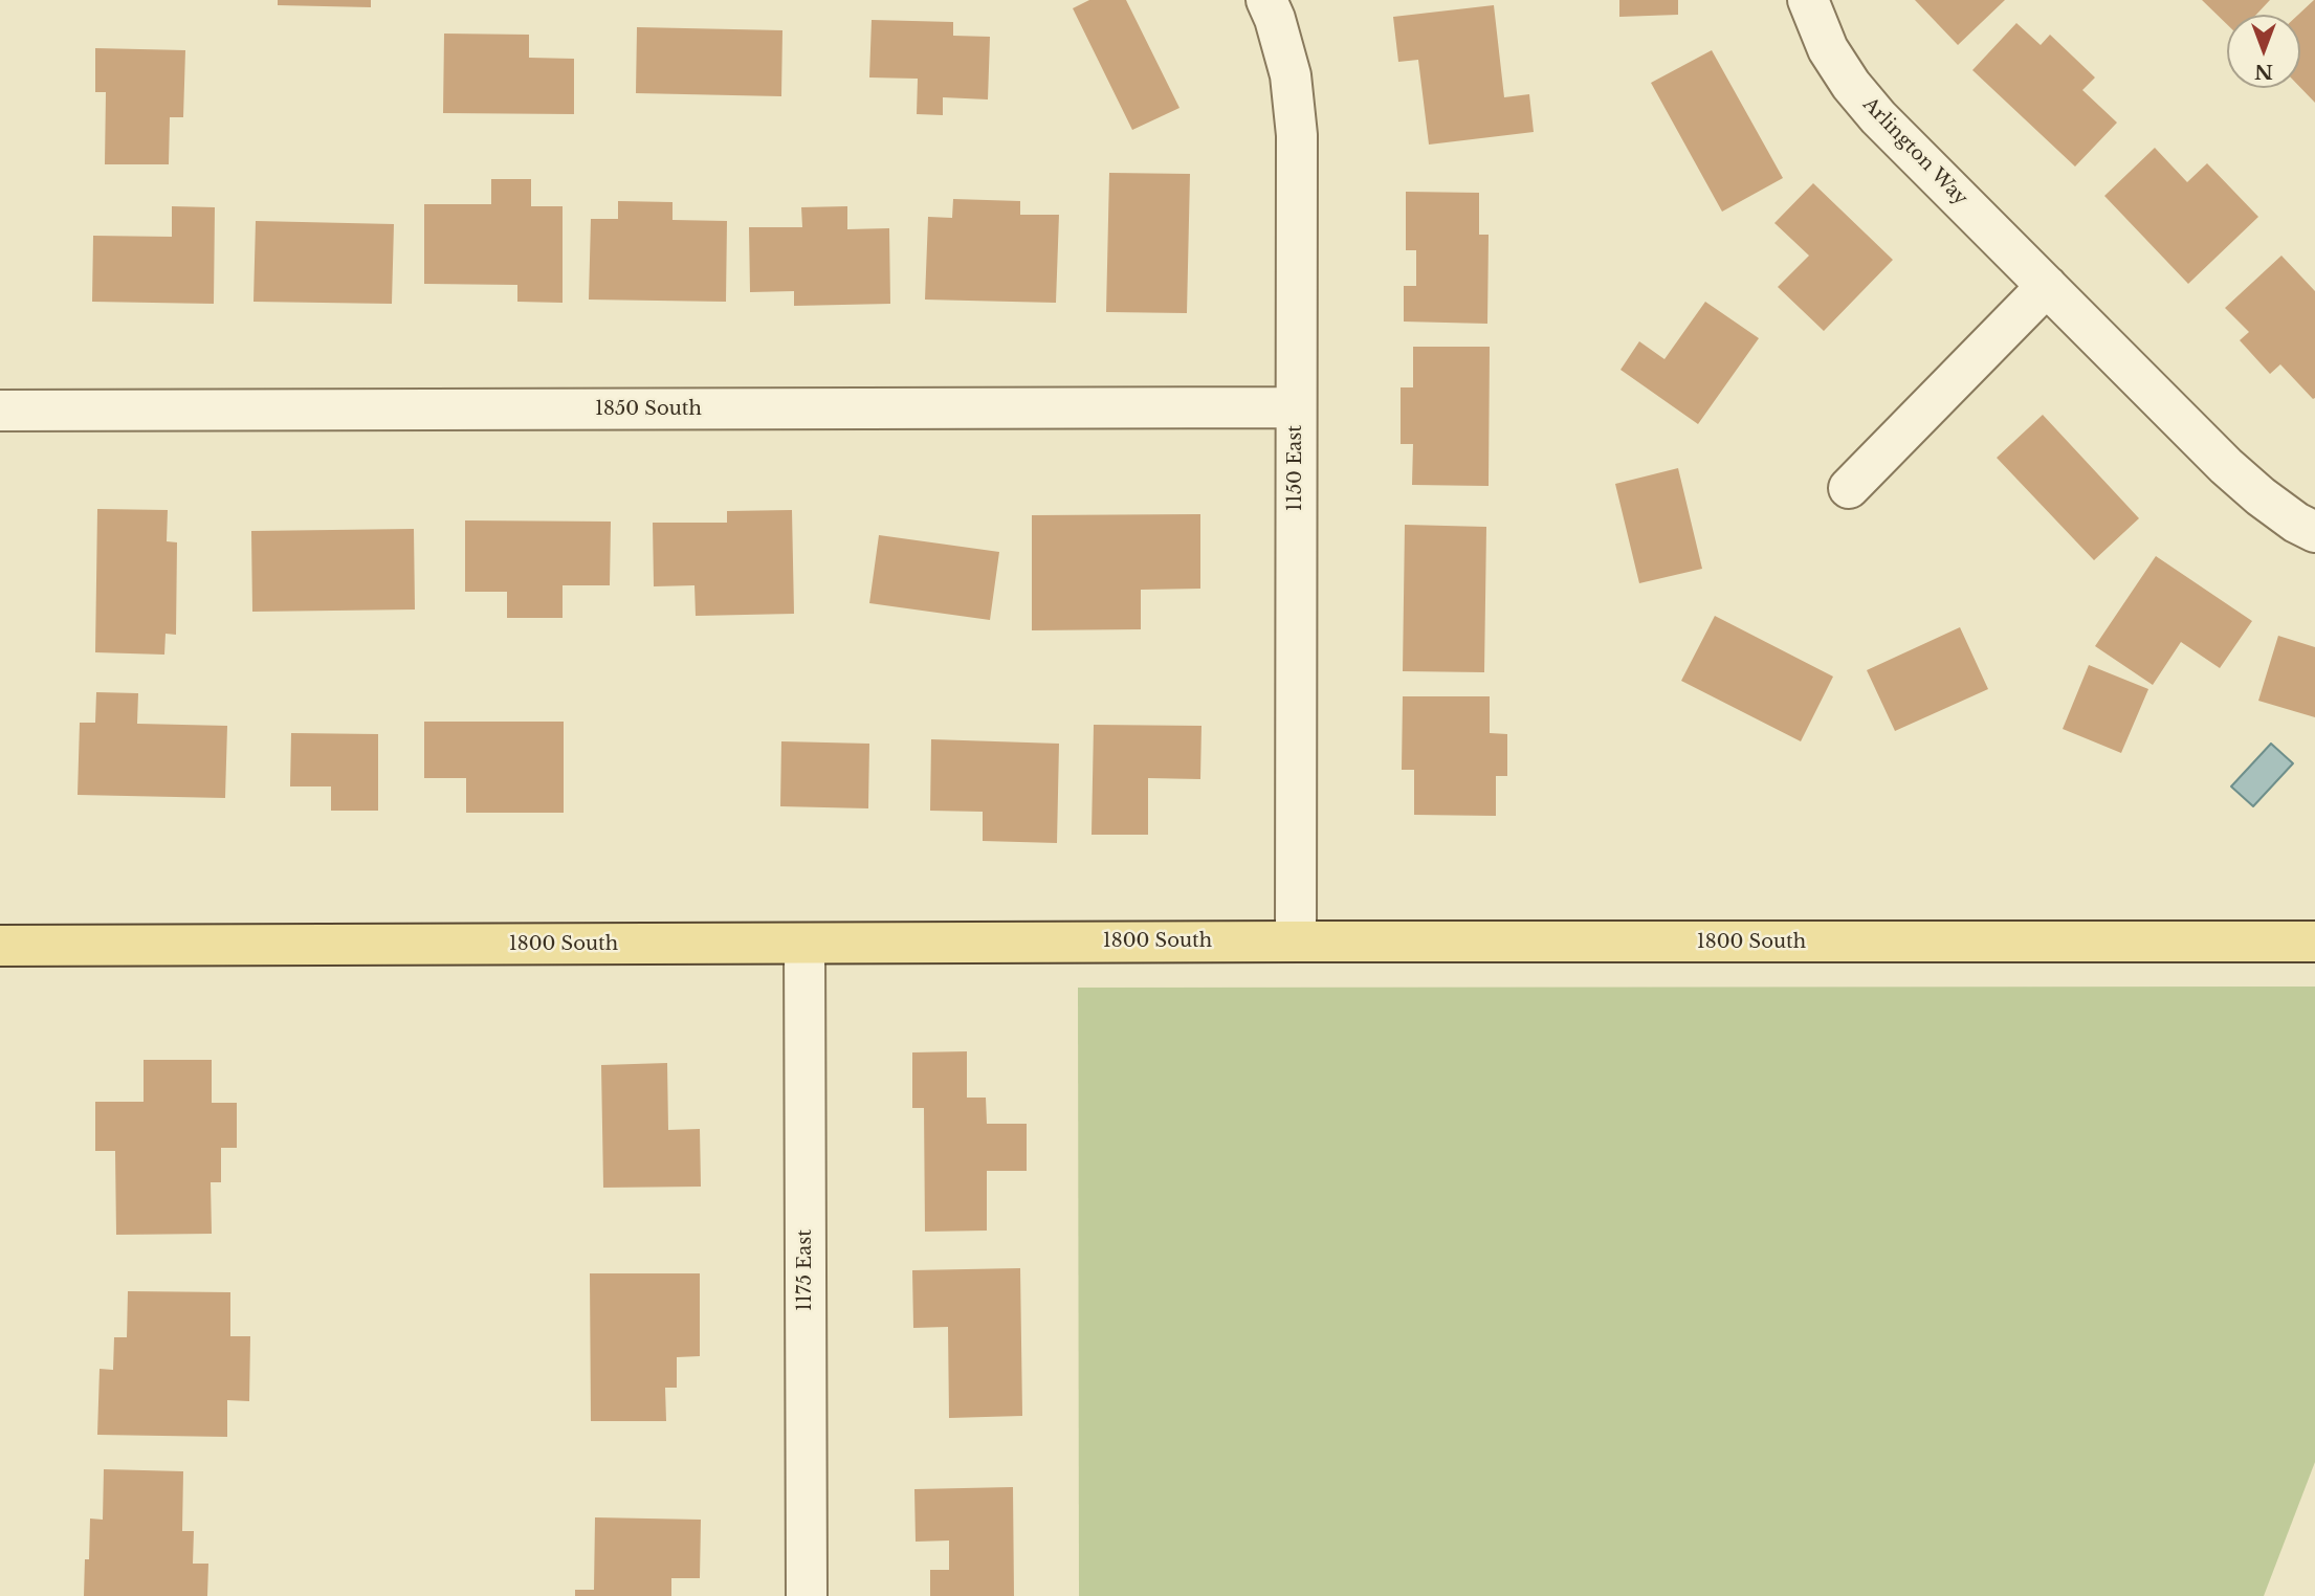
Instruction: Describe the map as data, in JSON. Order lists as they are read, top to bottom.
{
  "streets": {
    "main road": ["1800 South"],
    "street": [
      "Arlington Way",
      "1850 South",
      "1150 East",
      "1175 East"
    ]
  },
  "crossings": [
    ["1850 South", "1150 East"],
    ["1150 East", "1800 South"],
    ["1800 South", "1175 East"]
  ],
  "north": "bottom"
}
